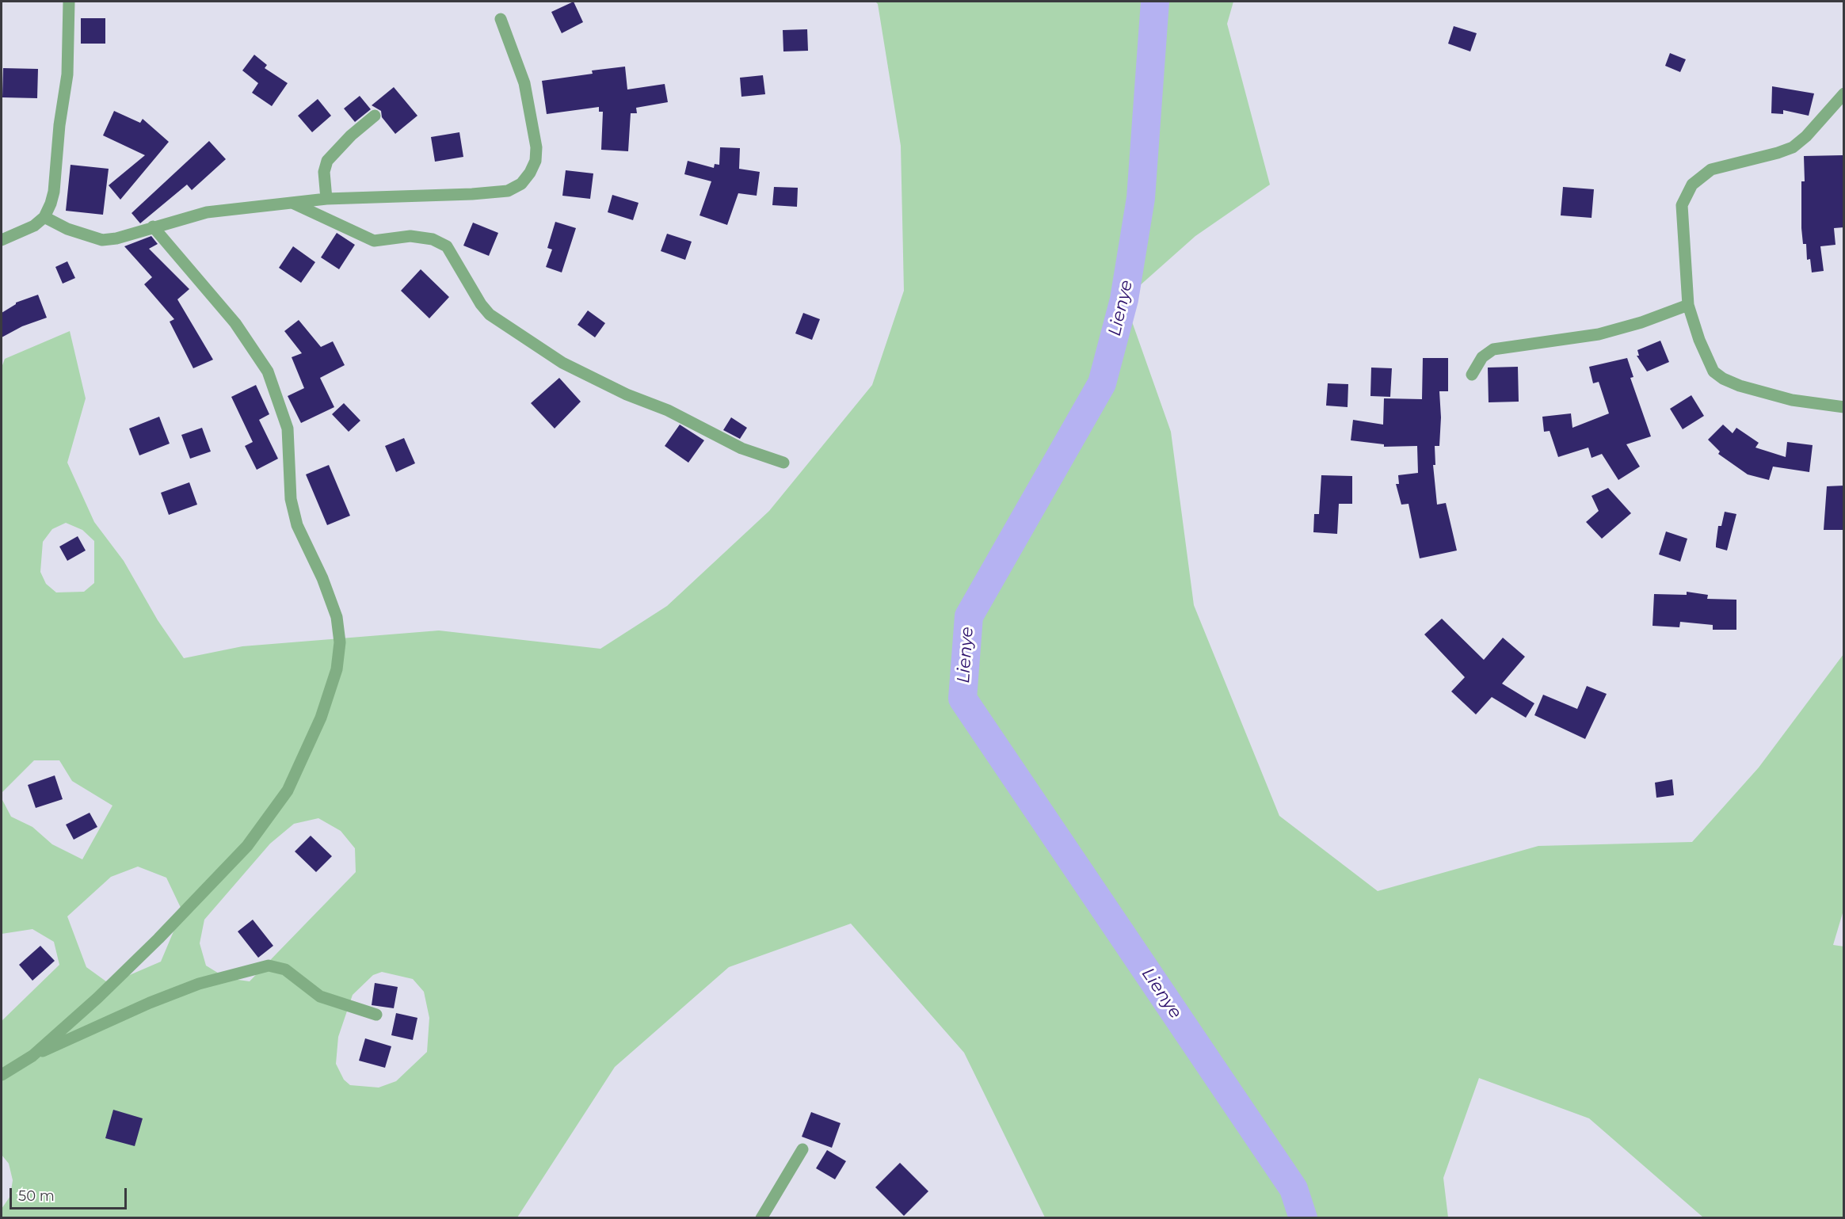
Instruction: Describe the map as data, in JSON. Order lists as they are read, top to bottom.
{
  "water": ["Lienye"],
  "scale_bar": "50 m"
}
